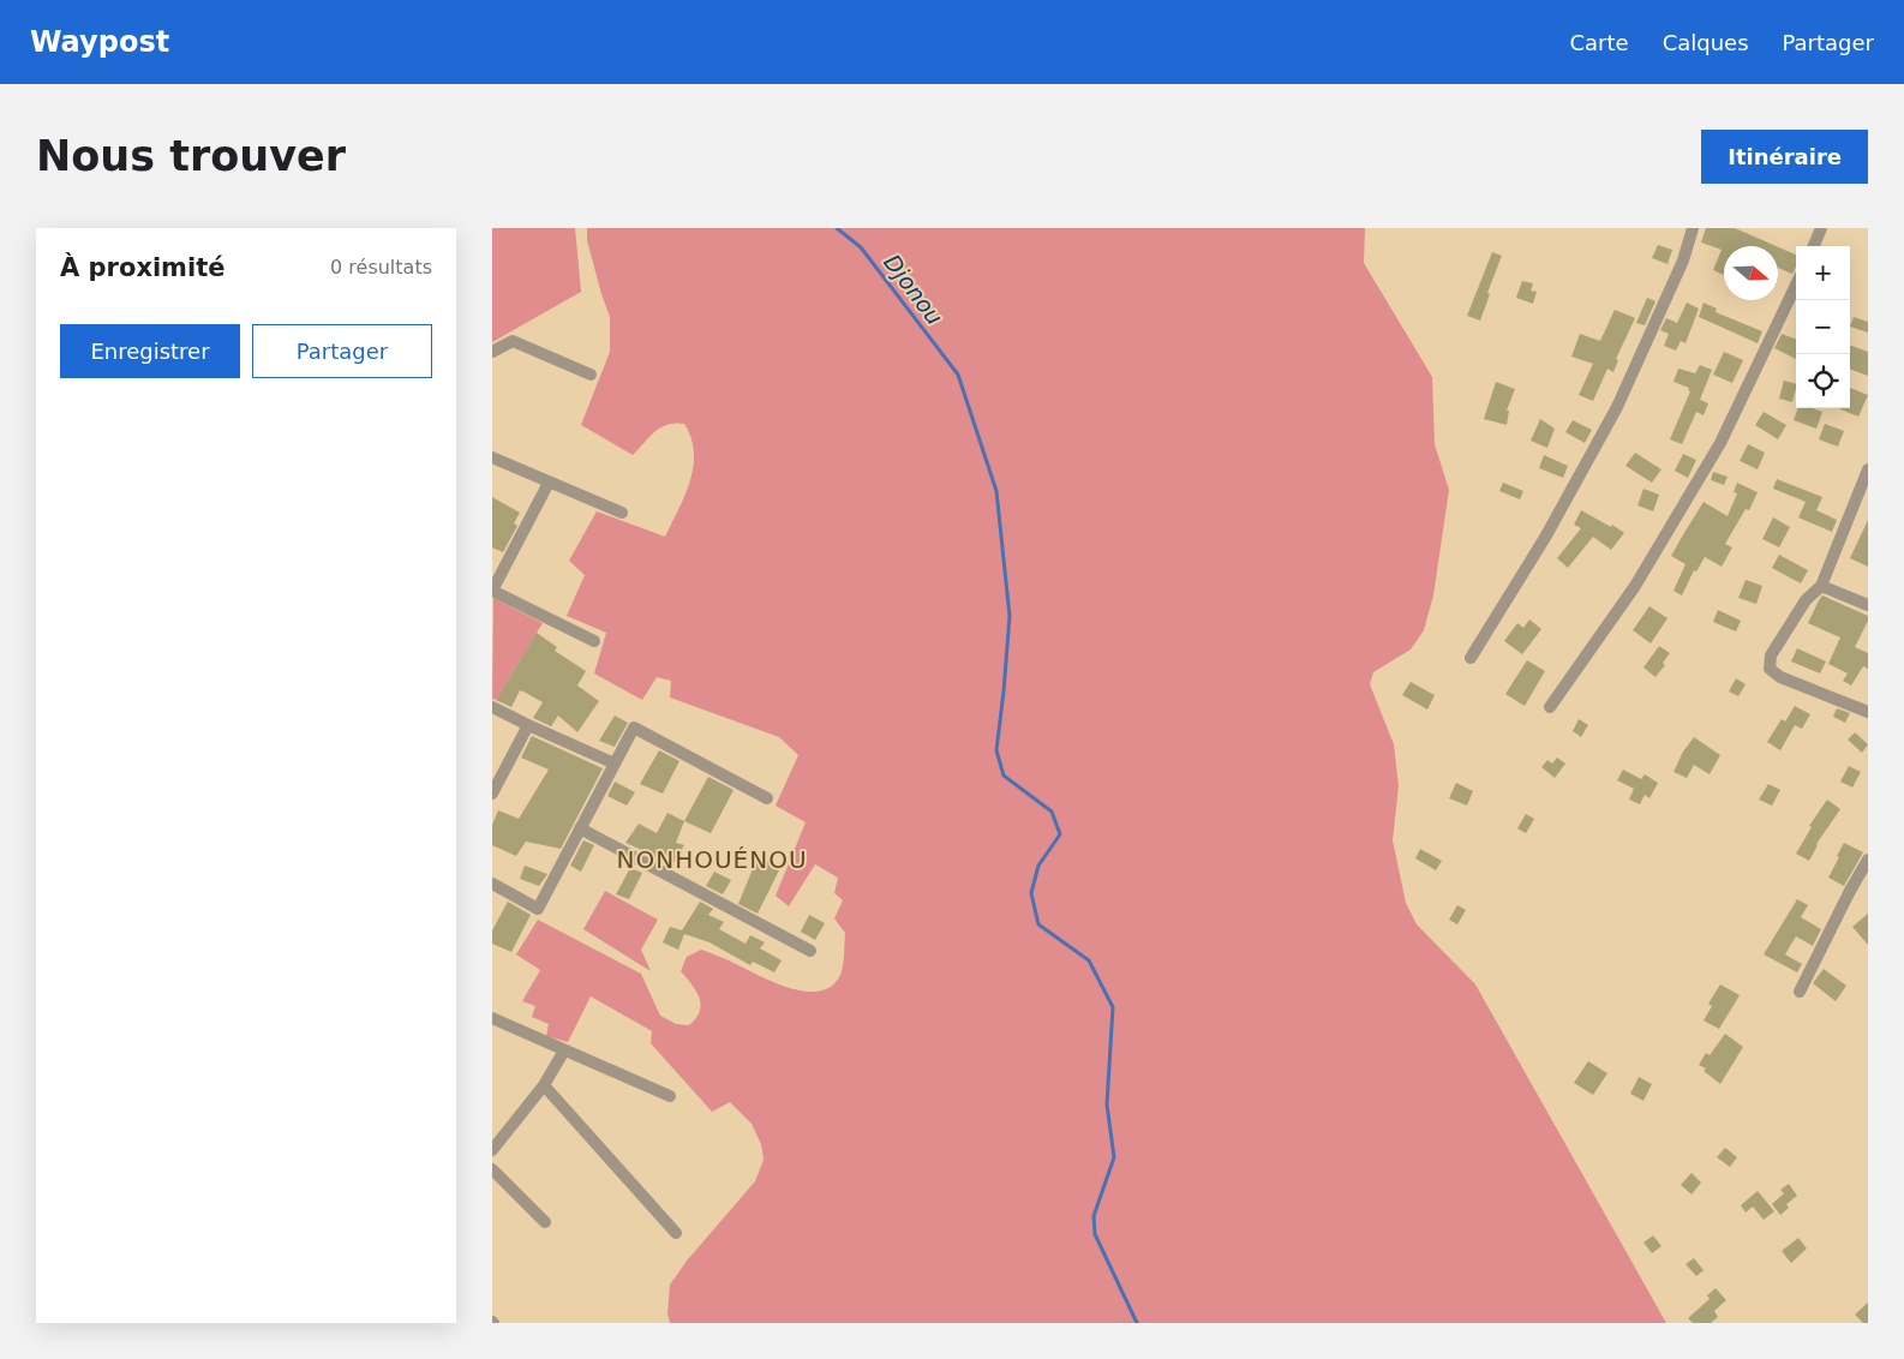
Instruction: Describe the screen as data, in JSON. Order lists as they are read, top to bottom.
{
  "districts": ["NONHOUÉNOU"],
  "water": ["Djonou"],
  "north": "right",
  "page": {
    "header": "Waypost",
    "nav": ["Carte", "Calques", "Partager"],
    "buttons": [
      "Itinéraire",
      ["Enregistrer", "Partager"]
    ],
    "title": "Nous trouver",
    "heading": ["À proximité", "0 résultats"],
    "map_buttons": ["+", "−"]
  }
}
